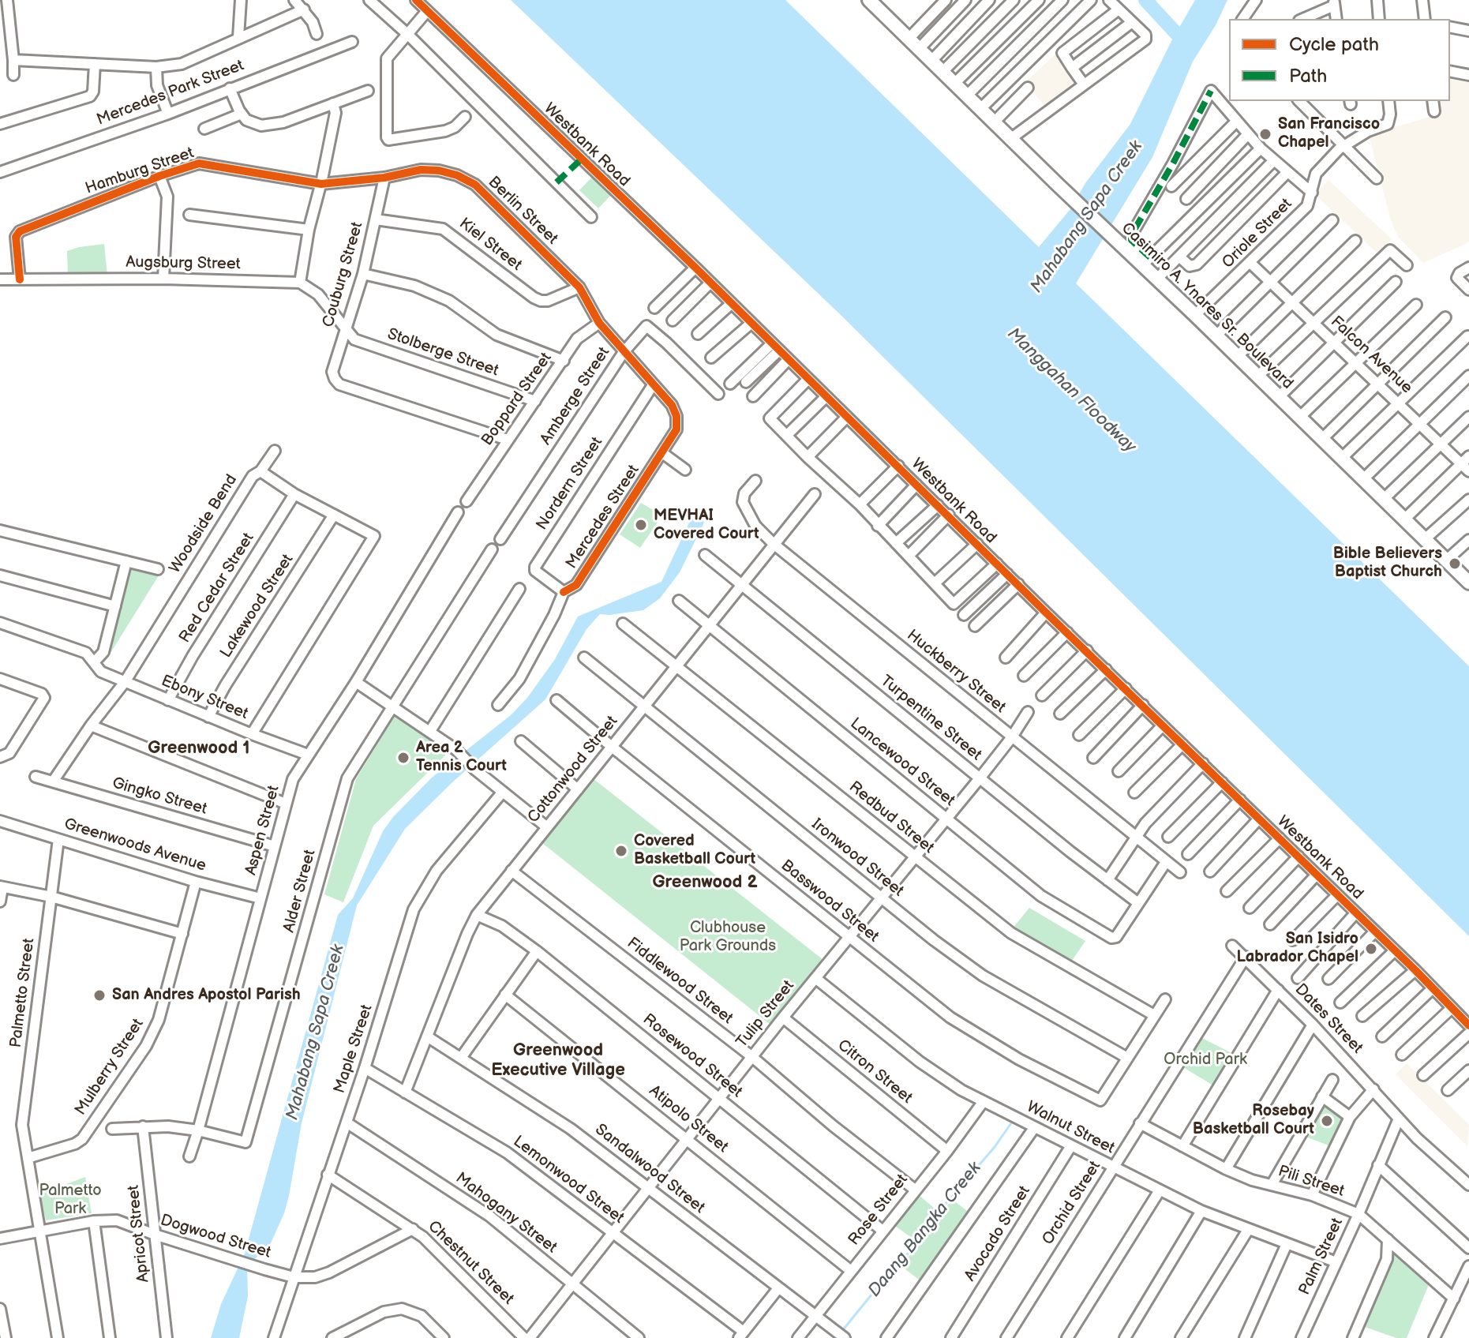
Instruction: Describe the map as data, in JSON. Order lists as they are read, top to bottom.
{
  "streets": {
    "main road": ["Casimiro A. Ynares Sr. Boulevard"],
    "street": [
      "Mercedes Park Street",
      "Westbank Road",
      "Hamburg Street",
      "Berlin Street",
      "Oriole Street",
      "Kiel Street",
      "Augsburg Street",
      "Couburg Street",
      "Stolberge Street",
      "Falcon Avenue",
      "Amberge Street",
      "Boppard Street",
      "Nordern Street",
      "Mercedes Street",
      "Woodside Bend",
      "Red Cedar Street",
      "Lakewood Street",
      "Huckberry Street",
      "Ebony Street",
      "Turpentine Street",
      "Lancewood Street",
      "Cottonwood Street",
      "Gingko Street",
      "Redbud Street",
      "Aspen Street",
      "Greenwoods Avenue",
      "Ironwood Street",
      "Alder Street",
      "Basswood Street",
      "Fiddlewood Street",
      "Palmetto Street",
      "Tulip Street",
      "Dates Street",
      "Maple Street",
      "Rosewood Street",
      "Mulberry Street",
      "Citron Street",
      "Atipolo Street",
      "Walnut Street",
      "Sandalwood Street",
      "Lemonwood Street",
      "Pili Street",
      "Orchid Street",
      "Rose Street",
      "Mahogany Street",
      "Apricot Street",
      "Avocado Street",
      "Dogwood Street",
      "Palm Street",
      "Chestnut Street"
    ]
  },
  "crossings": [
    ["Hamburg Street", "Berlin Street"],
    ["Hamburg Street", "Augsburg Street"],
    ["Berlin Street", "Kiel Street"],
    ["Berlin Street", "Couburg Street"],
    ["Berlin Street", "Amberge Street"],
    ["Berlin Street", "Boppard Street"],
    ["Berlin Street", "Nordern Street"],
    ["Berlin Street", "Mercedes Street"],
    ["Oriole Street", "Casimiro A. Ynares Sr. Boulevard"],
    ["Oriole Street", "Falcon Avenue"],
    ["Kiel Street", "Couburg Street"],
    ["Couburg Street", "Stolberge Street"],
    ["Couburg Street", "Boppard Street"],
    ["Stolberge Street", "Boppard Street"],
    ["Nordern Street", "Mercedes Street"],
    ["Woodside Bend", "Red Cedar Street"],
    ["Woodside Bend", "Lakewood Street"],
    ["Woodside Bend", "Ebony Street"],
    ["Woodside Bend", "Gingko Street"],
    ["Red Cedar Street", "Ebony Street"],
    ["Lakewood Street", "Ebony Street"],
    ["Huckberry Street", "Cottonwood Street"],
    ["Huckberry Street", "Tulip Street"],
    ["Ebony Street", "Aspen Street"],
    ["Turpentine Street", "Lancewood Street"],
    ["Turpentine Street", "Cottonwood Street"],
    ["Turpentine Street", "Tulip Street"],
    ["Lancewood Street", "Cottonwood Street"],
    ["Lancewood Street", "Tulip Street"],
    ["Cottonwood Street", "Redbud Street"],
    ["Cottonwood Street", "Ironwood Street"],
    ["Cottonwood Street", "Basswood Street"],
    ["Cottonwood Street", "Fiddlewood Street"],
    ["Cottonwood Street", "Rosewood Street"],
    ["Cottonwood Street", "Sandalwood Street"],
    ["Cottonwood Street", "Lemonwood Street"],
    ["Gingko Street", "Aspen Street"],
    ["Redbud Street", "Tulip Street"],
    ["Aspen Street", "Greenwoods Avenue"],
    ["Aspen Street", "Alder Street"],
    ["Greenwoods Avenue", "Palmetto Street"],
    ["Greenwoods Avenue", "Mulberry Street"],
    ["Ironwood Street", "Basswood Street"],
    ["Ironwood Street", "Tulip Street"],
    ["Alder Street", "Apricot Street"],
    ["Basswood Street", "Tulip Street"],
    ["Fiddlewood Street", "Tulip Street"],
    ["Fiddlewood Street", "Rose Street"],
    ["Palmetto Street", "Mulberry Street"],
    ["Palmetto Street", "Dogwood Street"],
    ["Tulip Street", "Rosewood Street"],
    ["Tulip Street", "Citron Street"],
    ["Tulip Street", "Atipolo Street"],
    ["Tulip Street", "Walnut Street"],
    ["Tulip Street", "Sandalwood Street"],
    ["Tulip Street", "Lemonwood Street"],
    ["Tulip Street", "Mahogany Street"],
    ["Dates Street", "Orchid Street"],
    ["Dates Street", "Palm Street"],
    ["Maple Street", "Lemonwood Street"],
    ["Maple Street", "Mahogany Street"],
    ["Maple Street", "Dogwood Street"],
    ["Maple Street", "Chestnut Street"],
    ["Rosewood Street", "Rose Street"],
    ["Citron Street", "Rose Street"],
    ["Atipolo Street", "Rose Street"],
    ["Walnut Street", "Orchid Street"],
    ["Walnut Street", "Rose Street"],
    ["Walnut Street", "Avocado Street"],
    ["Walnut Street", "Palm Street"],
    ["Sandalwood Street", "Rose Street"],
    ["Pili Street", "Orchid Street"],
    ["Pili Street", "Palm Street"],
    ["Apricot Street", "Dogwood Street"],
    ["Dogwood Street", "Chestnut Street"]
  ],
  "districts": ["Greenwood 1", "Greenwood 2", "Greenwood Executive Village"],
  "water": ["Mahabang Sapa Creek", "Manggahan Floodway", "Daang Bangka Creek"],
  "parks": ["Clubhouse Park Grounds", "Orchid Park", "Palmetto Park"],
  "places": [
    "San Francisco Chapel",
    "MEVHAI Covered Court",
    "Bible Believers Baptist Church",
    "Area 2 Tennis Court",
    "Covered Basketball Court",
    "San Isidro Labrador Chapel",
    "San Andres Apostol Parish",
    "Rosebay Basketball Court"
  ],
  "legend": ["Cycle path", "Path"]
}
